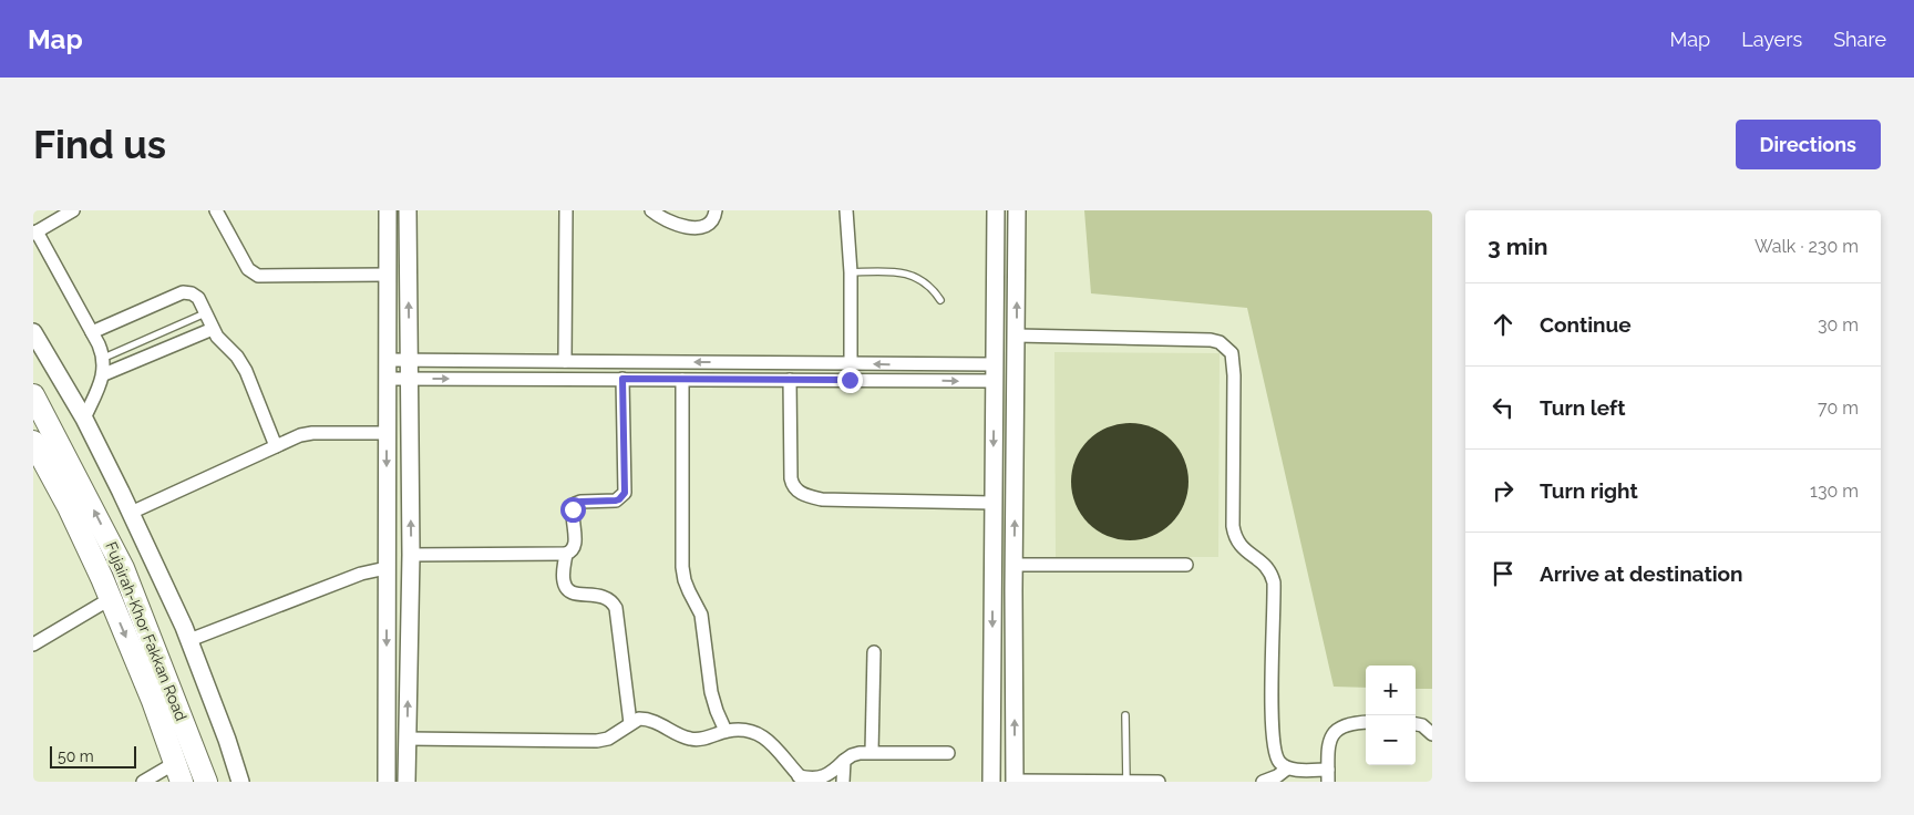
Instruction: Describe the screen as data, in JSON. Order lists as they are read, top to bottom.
{
  "streets": {
    "highway": ["Fujairah-Khor Fakkan Road"]
  },
  "scale_bar": "50 m",
  "page": {
    "header": "Map",
    "nav": ["Map", "Layers", "Share"],
    "buttons": "Directions",
    "title": "Find us",
    "heading": ["3 min", "Walk · 230 m"],
    "list": [
      ["Continue", "30 m"],
      ["Turn left", "70 m"],
      ["Turn right", "130 m"],
      "Arrive at destination"
    ],
    "map_buttons": ["+", "−"],
    "scale": "50 m"
  }
}
